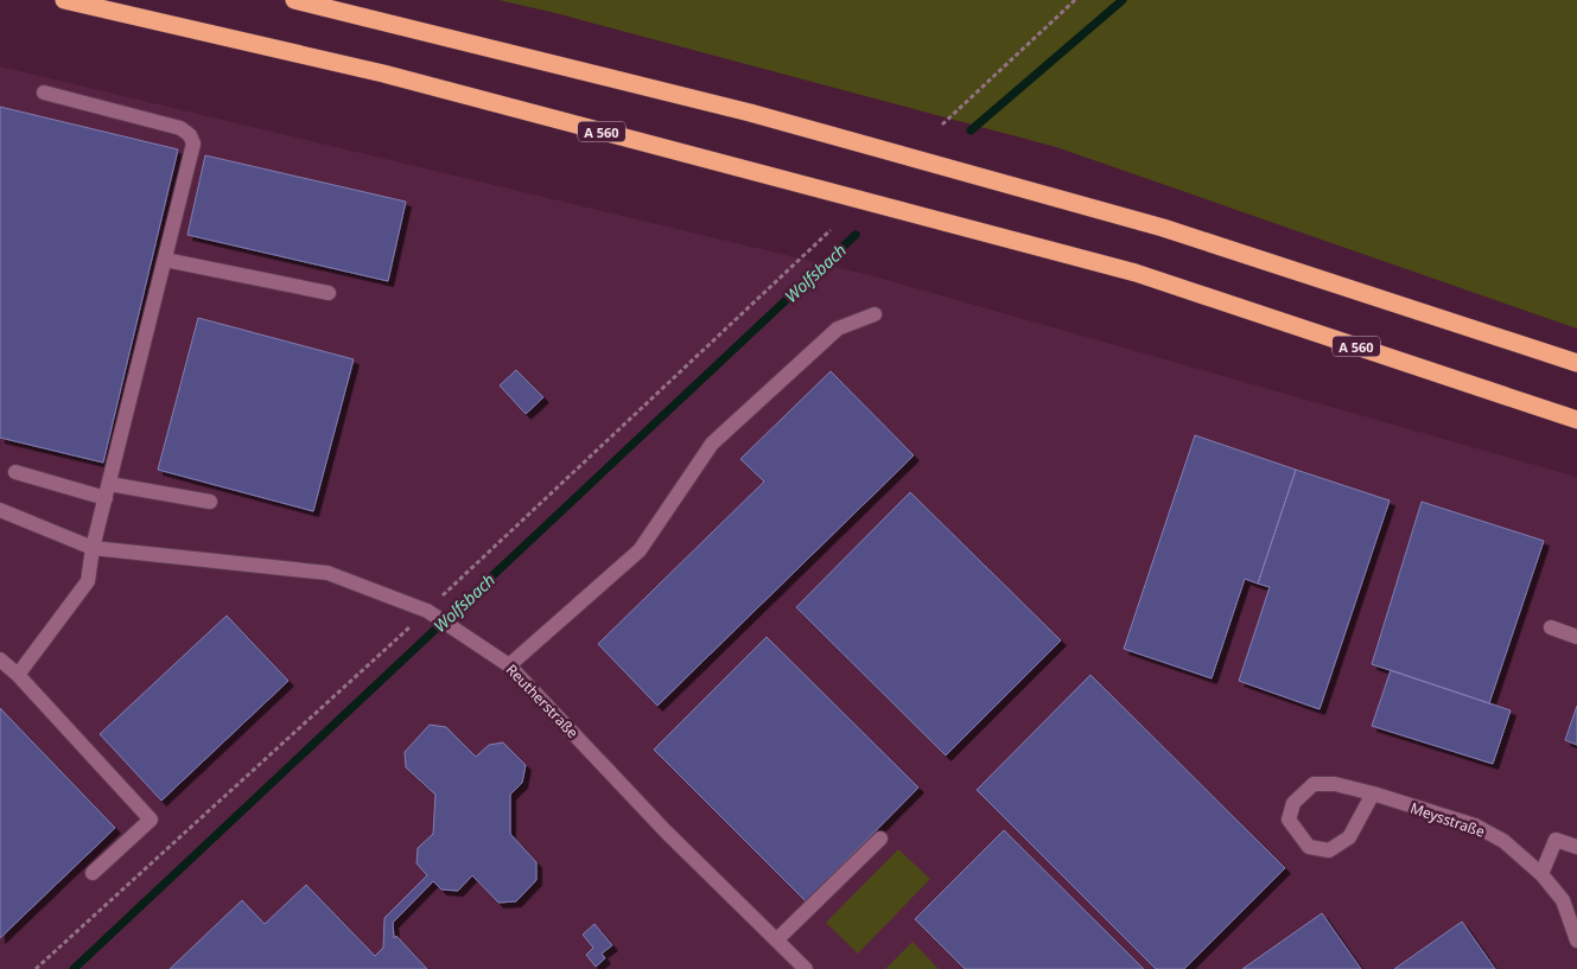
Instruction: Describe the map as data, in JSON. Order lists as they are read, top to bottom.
{
  "streets": {
    "highway": ["A 560"],
    "street": ["Reutherstraße", "Meysstraße"]
  },
  "water": ["Wolfsbach"]
}
